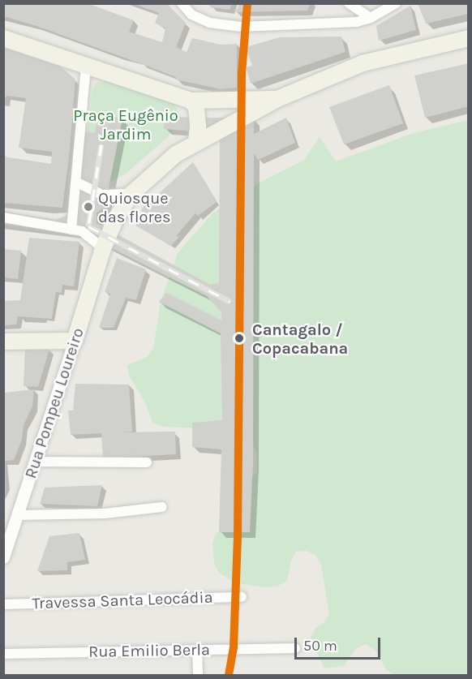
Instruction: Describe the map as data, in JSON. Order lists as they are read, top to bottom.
{
  "streets": {
    "main road": ["Rua Pompeu Loureiro"],
    "street": ["Travessa Santa Leocádia", "Rua Emilio Berla"]
  },
  "parks": ["Praça Eugênio Jardim"],
  "places": ["Quiosque das flores", "Cantagalo / Copacabana"],
  "scale_bar": "50 m"
}
